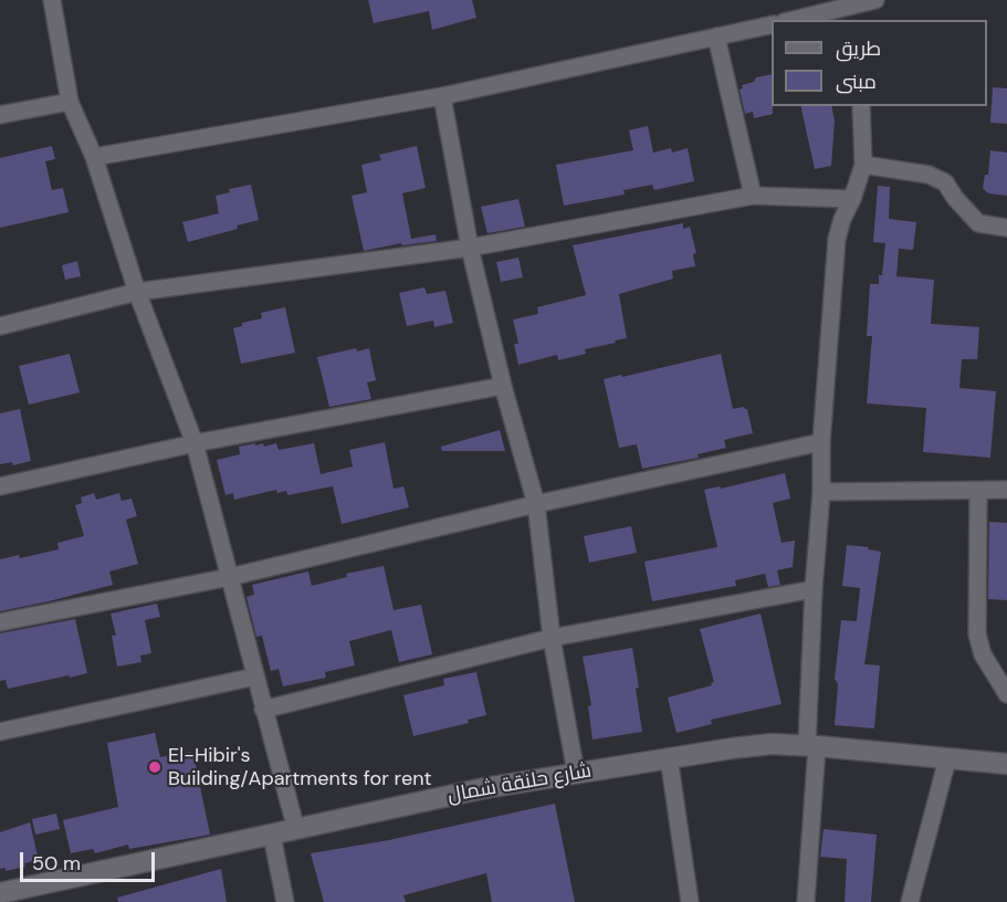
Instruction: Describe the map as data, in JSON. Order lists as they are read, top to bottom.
{
  "streets": {
    "street": ["شارع حلنقة شمال"]
  },
  "places": ["El-Hibir's Building/Apartments for rent"],
  "legend": ["طريق", "مبنى"],
  "scale_bar": "50 m"
}
